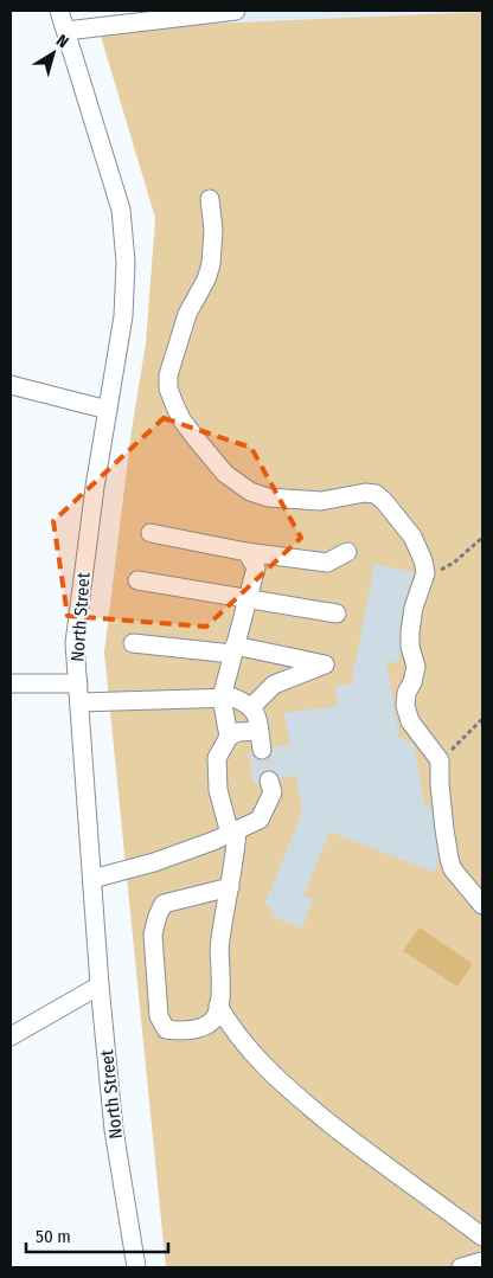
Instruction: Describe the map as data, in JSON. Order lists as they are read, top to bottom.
{
  "streets": {
    "street": ["North Street"]
  },
  "scale_bar": "50 m",
  "north": "top right"
}
